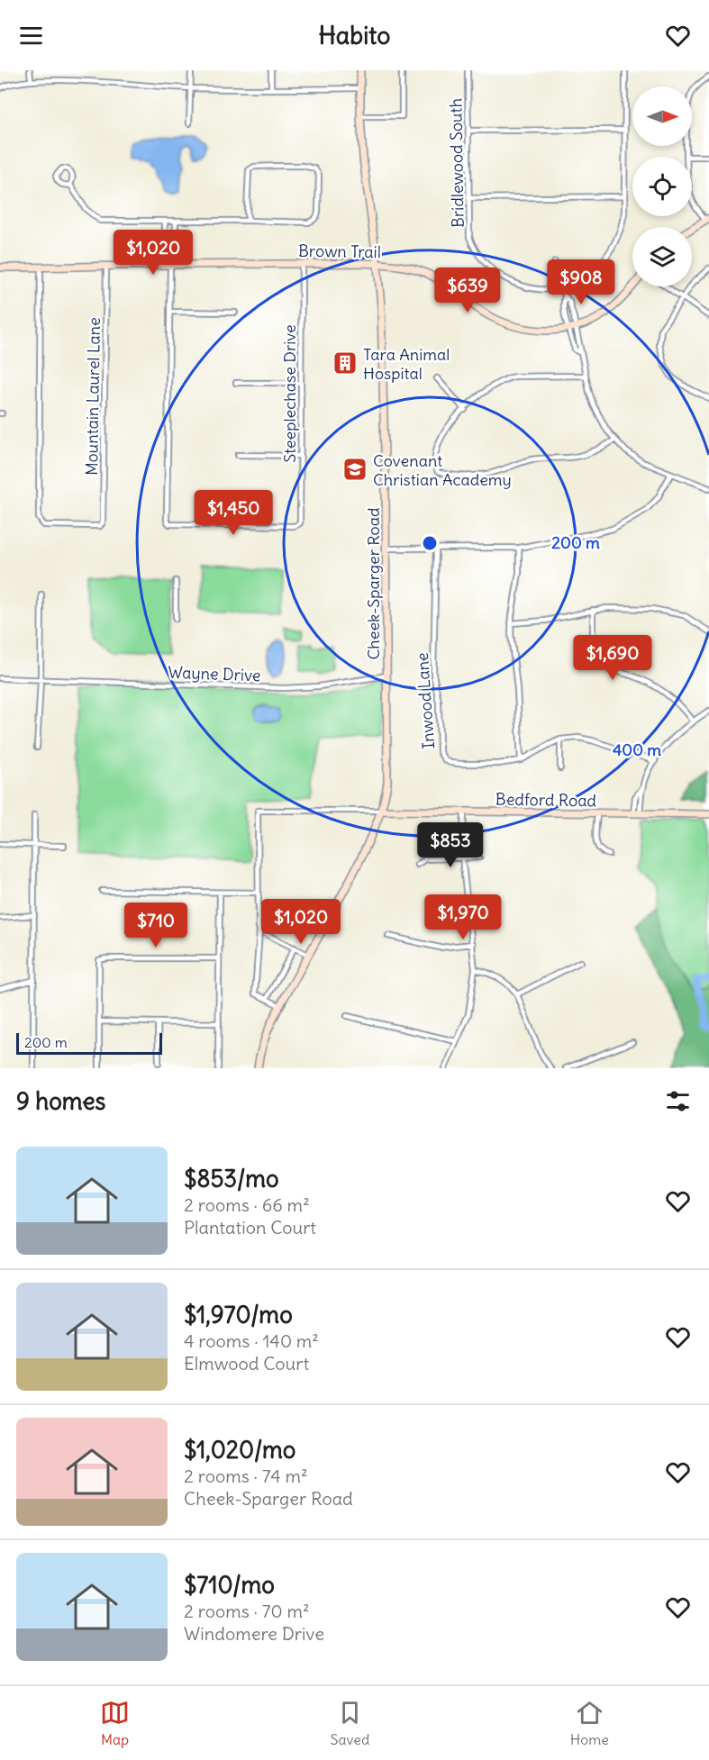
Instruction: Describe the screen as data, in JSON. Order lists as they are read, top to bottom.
{
  "streets": {
    "street": [
      "Bridlewood South",
      "Brown Trail",
      "Steeplechase Drive",
      "Mountain Laurel Lane",
      "Cheek-Sparger Road",
      "Wayne Drive",
      "Inwood Lane",
      "Bedford Road"
    ]
  },
  "crossings": [
    ["Brown Trail", "Steeplechase Drive"],
    ["Brown Trail", "Mountain Laurel Lane"],
    ["Brown Trail", "Cheek-Sparger Road"],
    ["Cheek-Sparger Road", "Wayne Drive"],
    ["Cheek-Sparger Road", "Bedford Road"]
  ],
  "places": {
    "building": ["Tara Animal Hospital"],
    "school or university": ["Covenant Christian Academy"]
  },
  "scale_bar": "200 m",
  "north": "right",
  "page": {
    "header": "Habito",
    "price": [
      "$1,020",
      "$908",
      "$639",
      "$1,450",
      "$1,690",
      "$853",
      "$1,970",
      "$1,020",
      "$710"
    ],
    "scale": "200 m",
    "heading": "9 homes",
    "list": [
      {
        "name": "$853/mo",
        "note": "2 rooms · 66 m² · Plantation Court"
      },
      {
        "name": "$1,970/mo",
        "note": "4 rooms · 140 m² · Elmwood Court"
      },
      {
        "name": "$1,020/mo",
        "note": "2 rooms · 74 m² · Cheek-Sparger Road"
      },
      {
        "name": "$710/mo",
        "note": "2 rooms · 70 m² · Windomere Drive"
      }
    ],
    "tabs": ["Map", "Saved", "Home"]
  },
  "rings": ["200 m", "400 m"]
}
